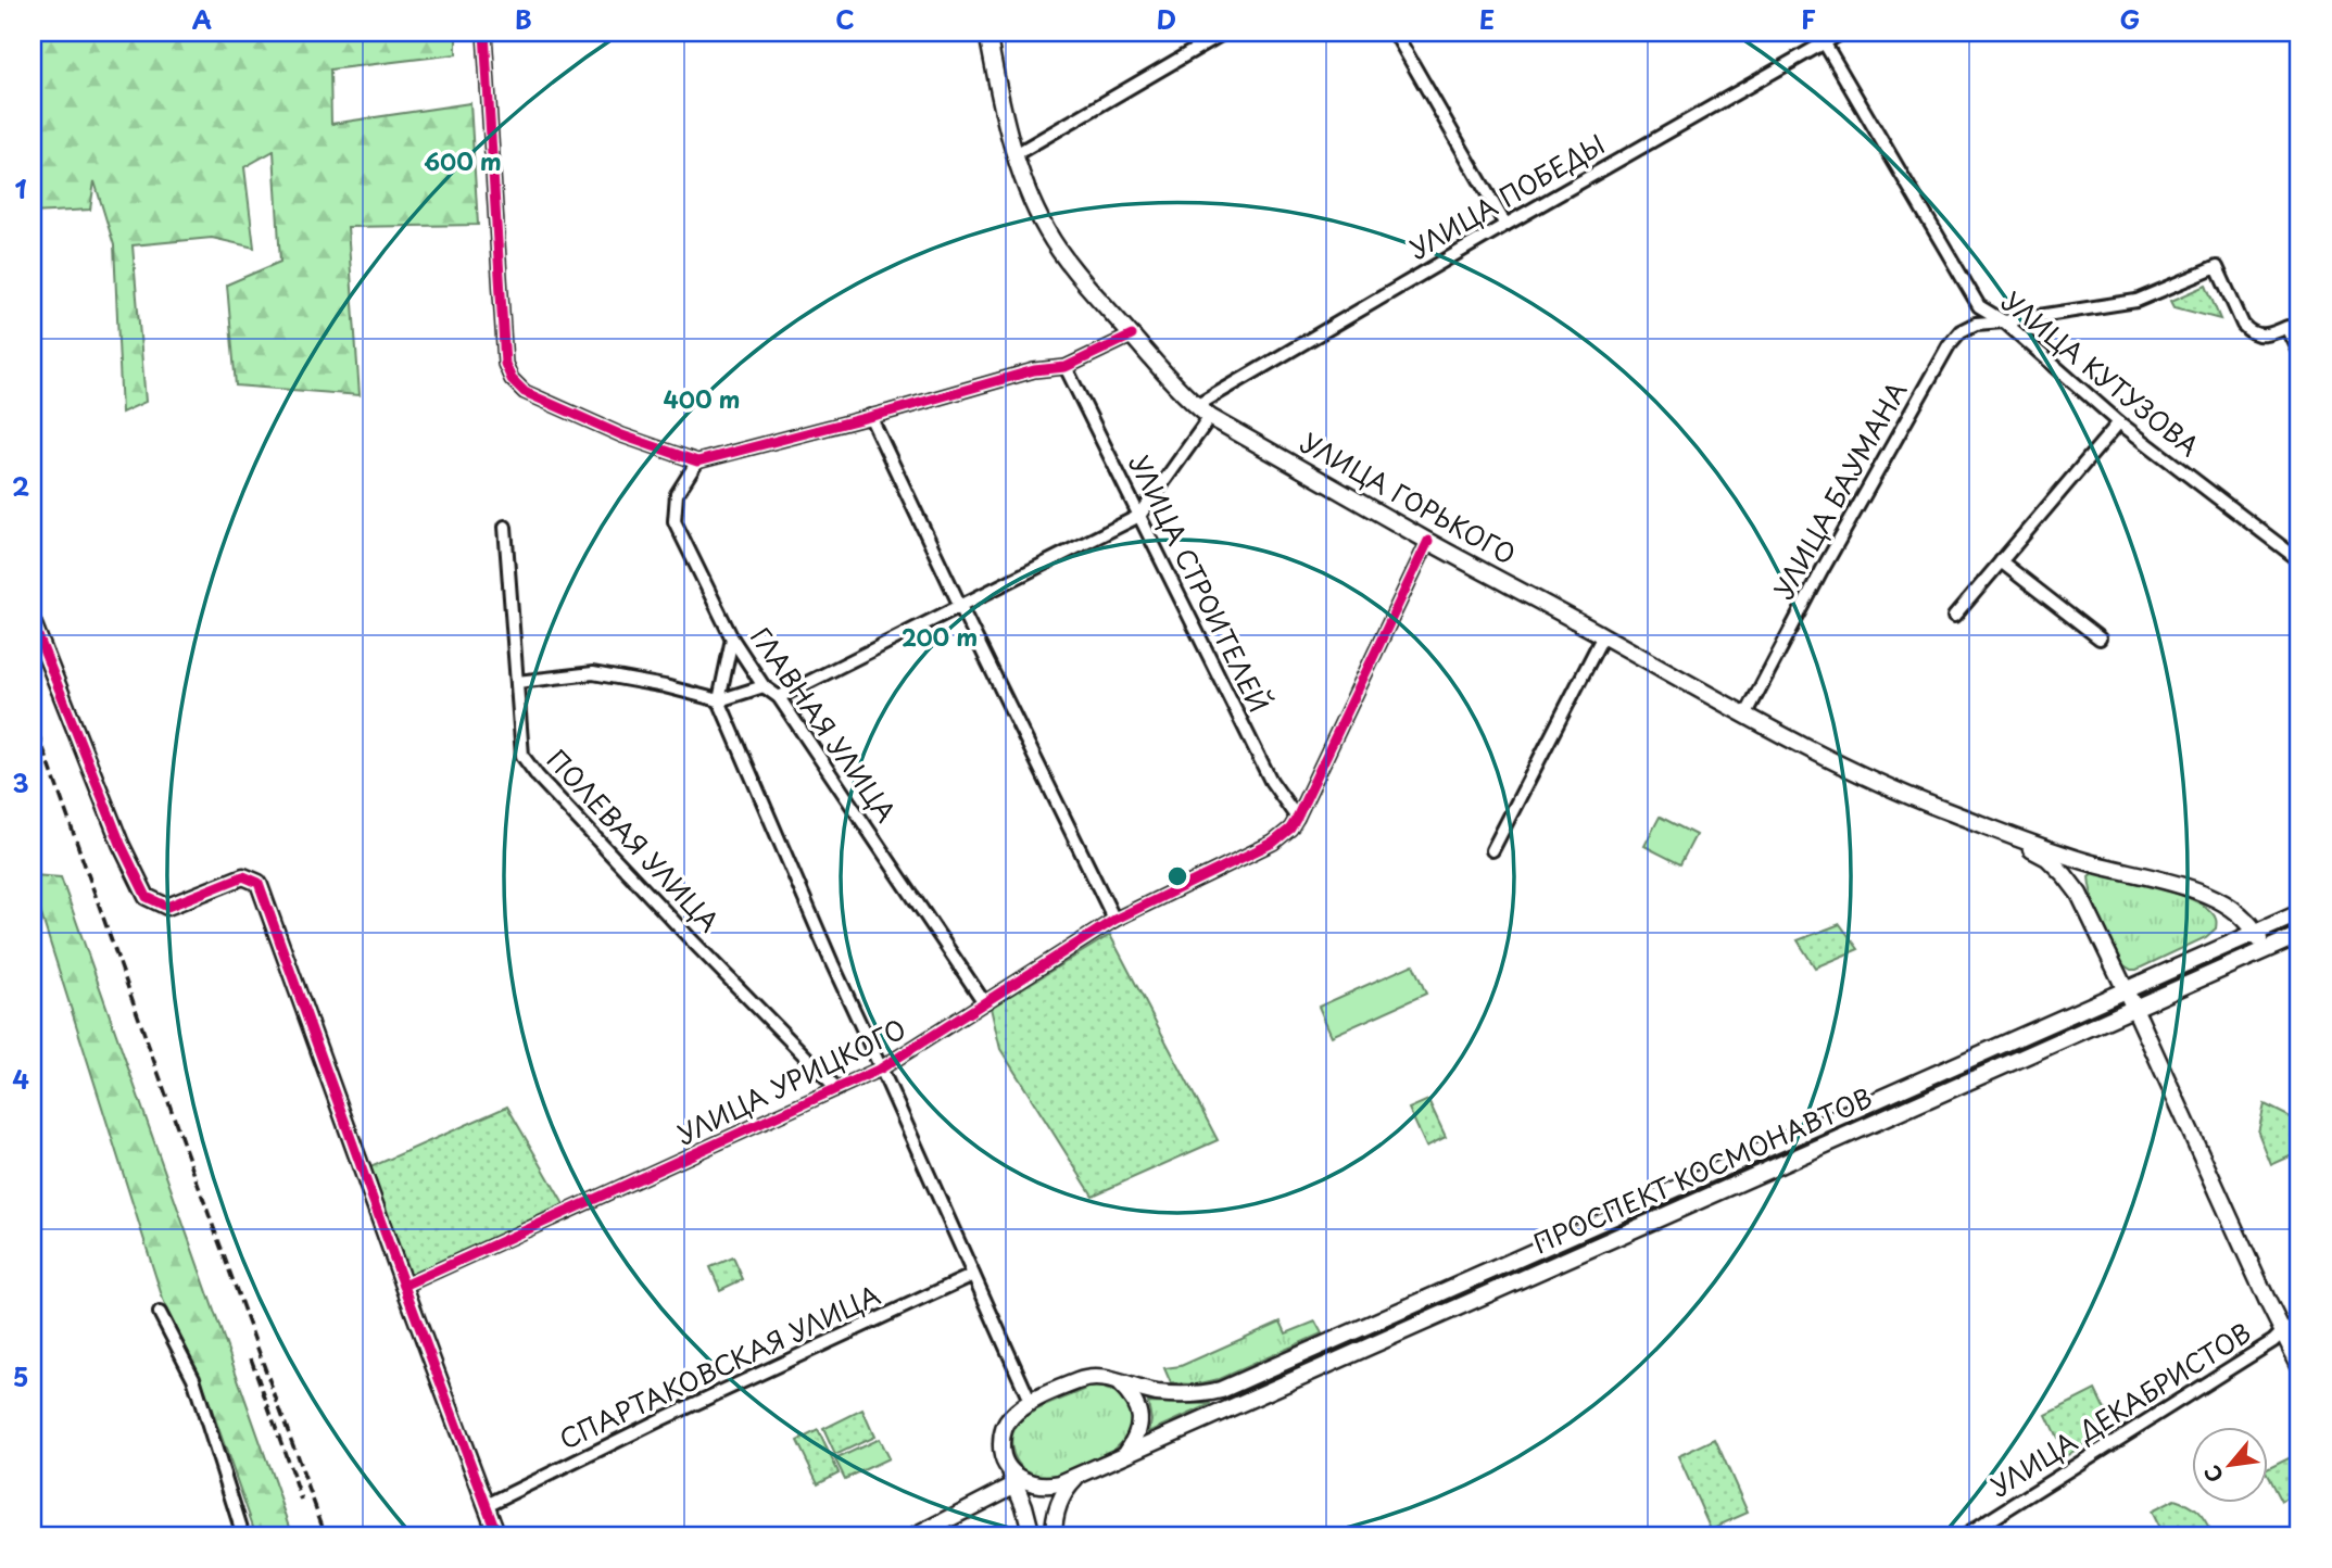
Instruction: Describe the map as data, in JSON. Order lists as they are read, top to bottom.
{
  "streets": {
    "main road": ["УЛИЦА ГОРЬКОГО", "ПРОСПЕКТ КОСМОНАВТОВ"],
    "street": [
      "УЛИЦА ПОБЕДЫ",
      "УЛИЦА КУТУЗОВА",
      "УЛИЦА БАУМАНА",
      "УЛИЦА СТРОИТЕЛЕЙ",
      "ГЛАВНАЯ УЛИЦА",
      "ПОЛЕВАЯ УЛИЦА",
      "УЛИЦА УРИЦКОГО",
      "СПАРТАКОВСКАЯ УЛИЦА",
      "УЛИЦА ДЕКАБРИСТОВ"
    ]
  },
  "crossings": [
    ["УЛИЦА ПОБЕДЫ", "УЛИЦА КУТУЗОВА"],
    ["УЛИЦА ПОБЕДЫ", "УЛИЦА ГОРЬКОГО"],
    ["УЛИЦА КУТУЗОВА", "УЛИЦА БАУМАНА"],
    ["УЛИЦА БАУМАНА", "УЛИЦА ГОРЬКОГО"],
    ["УЛИЦА ГОРЬКОГО", "УЛИЦА УРИЦКОГО"],
    ["УЛИЦА СТРОИТЕЛЕЙ", "УЛИЦА УРИЦКОГО"],
    ["ГЛАВНАЯ УЛИЦА", "УЛИЦА УРИЦКОГО"],
    ["ПОЛЕВАЯ УЛИЦА", "УЛИЦА УРИЦКОГО"]
  ],
  "north": "bottom left",
  "grid": {
    "columns": [
      "A",
      "B",
      "C",
      "D",
      "E",
      "F",
      "G"
    ],
    "rows": [
      "1",
      "2",
      "3",
      "4",
      "5"
    ]
  },
  "rings": ["600 m", "400 m", "200 m"]
}
